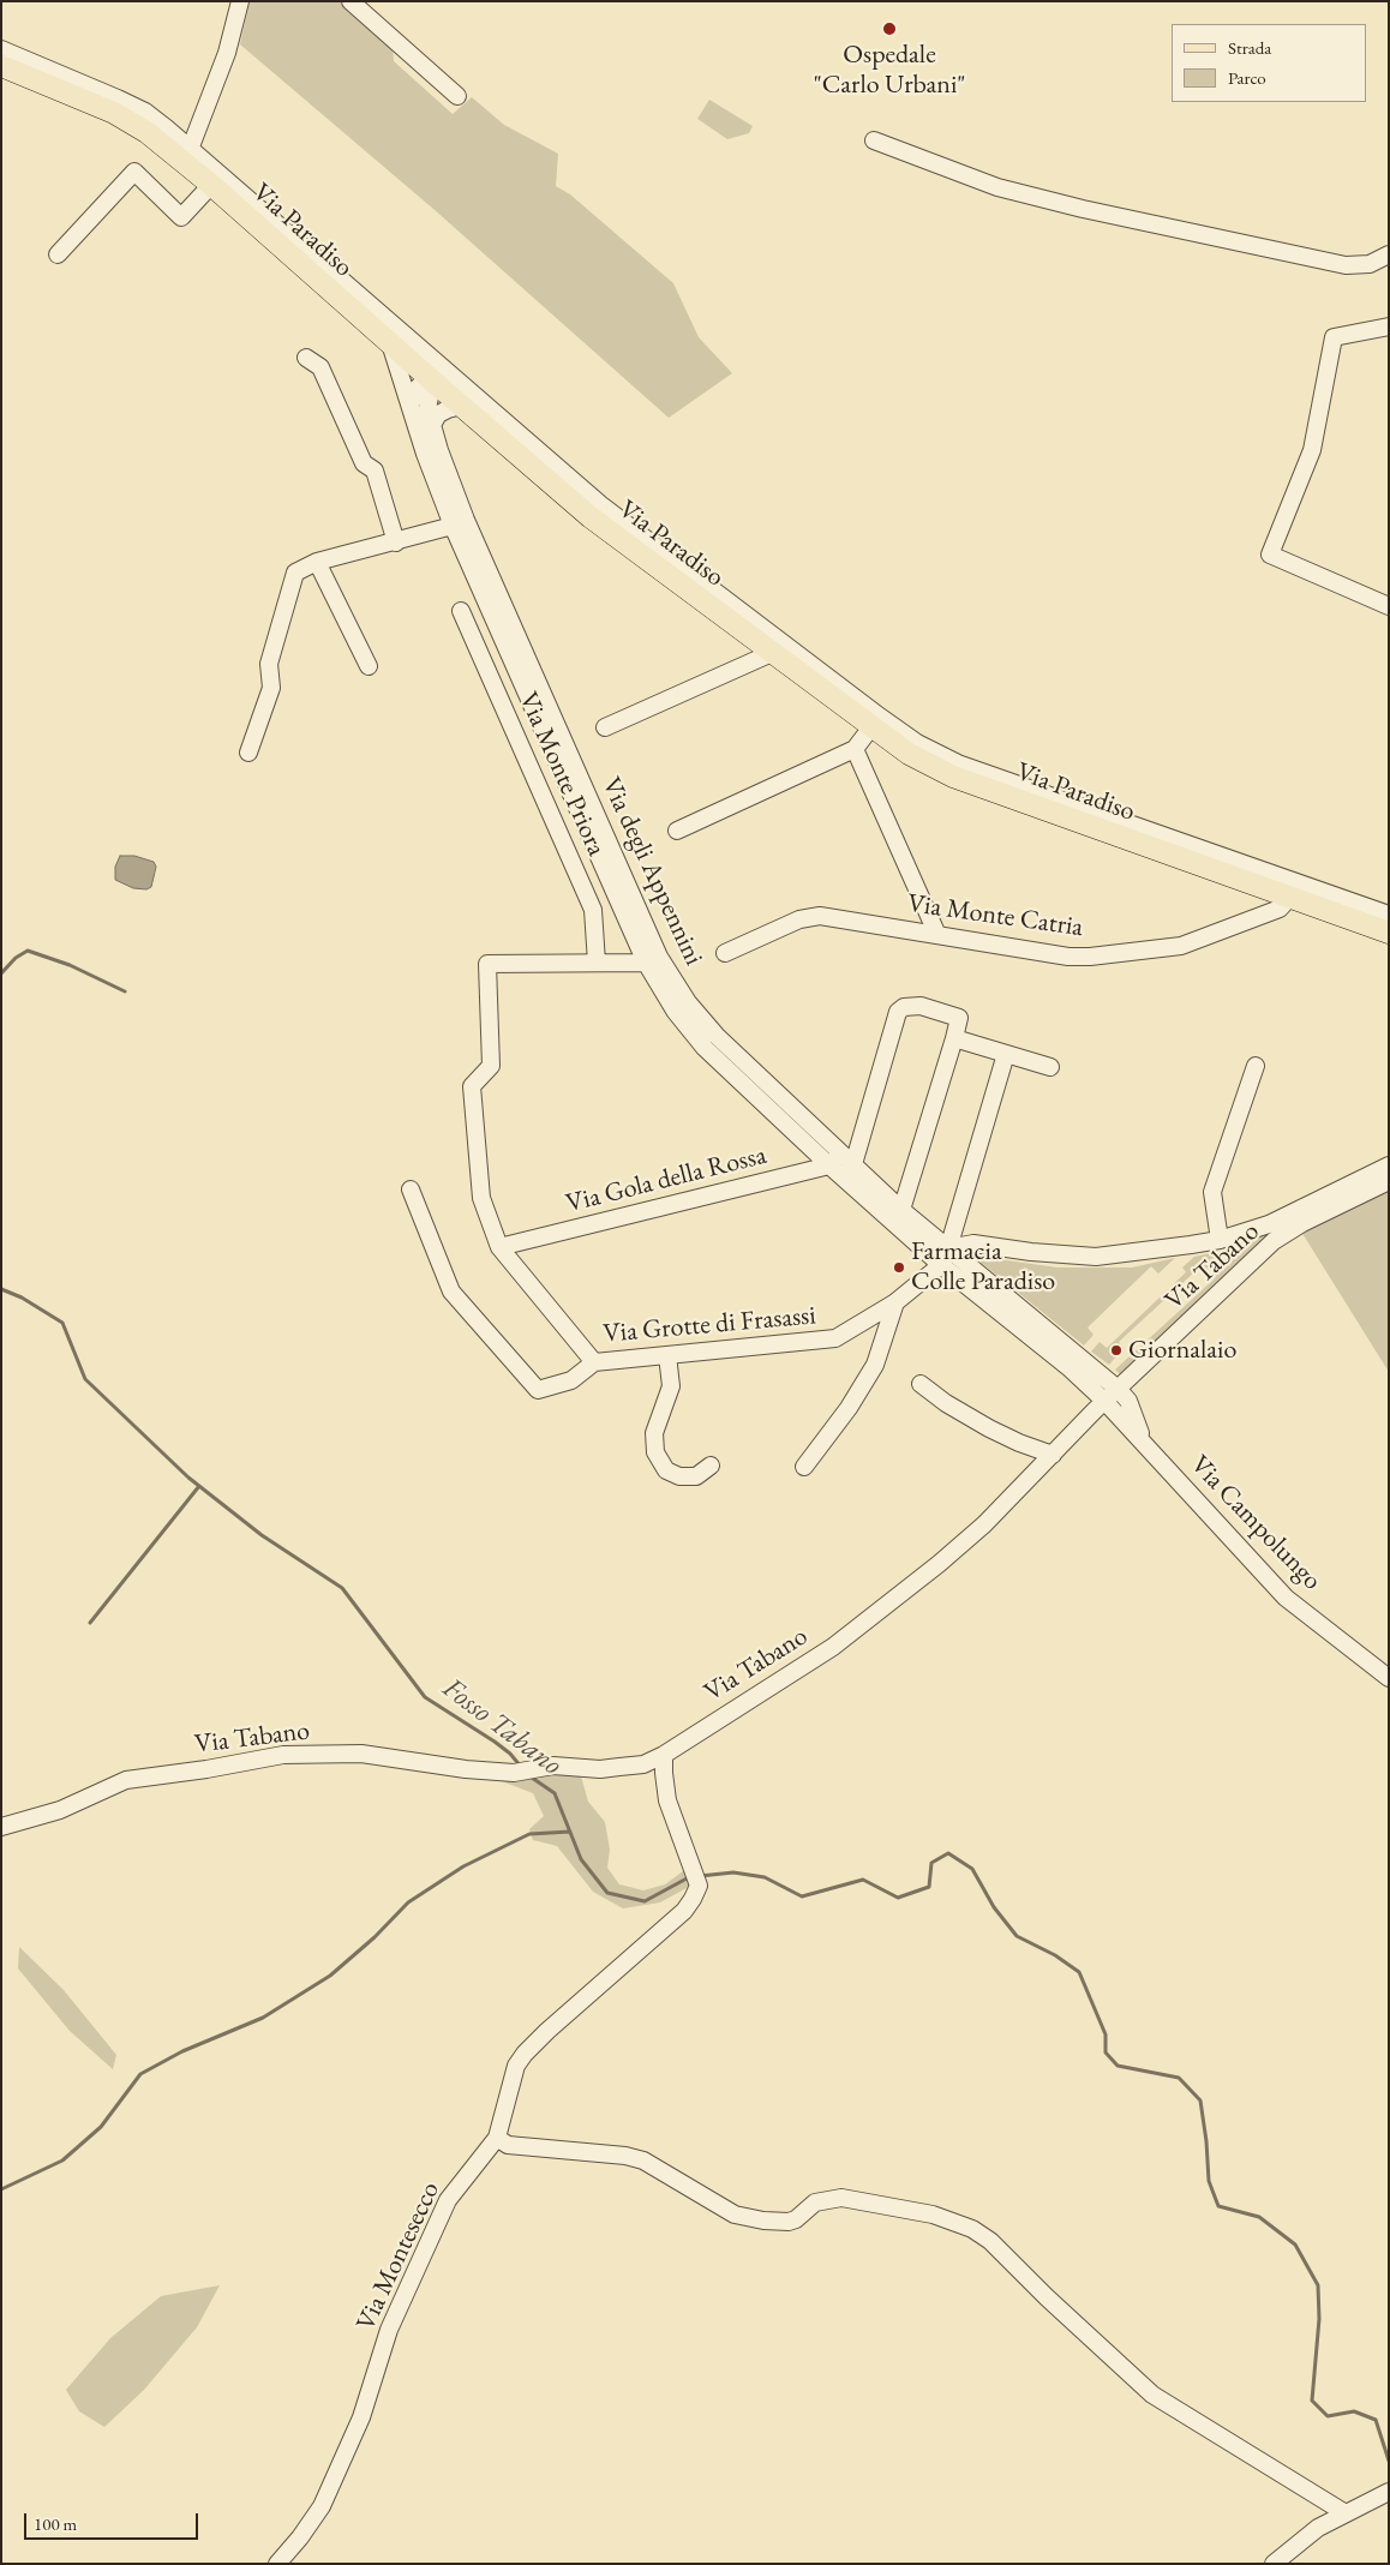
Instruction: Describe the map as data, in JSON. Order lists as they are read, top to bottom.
{
  "streets": {
    "main road": ["Via Paradiso"],
    "street": [
      "Via Monte Priora",
      "Via degli Appennini",
      "Via Monte Catria",
      "Via Gola della Rossa",
      "Via Tabano",
      "Via Grotte di Frasassi",
      "Via Campolungo",
      "Via Montesecco"
    ]
  },
  "crossings": [
    ["Via Paradiso", "Via degli Appennini"],
    ["Via Paradiso", "Via Monte Catria"],
    ["Via Monte Priora", "Via Grotte di Frasassi"],
    ["Via degli Appennini", "Via Gola della Rossa"],
    ["Via degli Appennini", "Via Tabano"],
    ["Via degli Appennini", "Via Grotte di Frasassi"],
    ["Via degli Appennini", "Via Campolungo"],
    ["Via Gola della Rossa", "Via Grotte di Frasassi"],
    ["Via Tabano", "Via Campolungo"],
    ["Via Tabano", "Via Montesecco"]
  ],
  "water": ["Fosso Tabano"],
  "places": ["Ospedale \"Carlo Urbani\"", "Farmacia Colle Paradiso", "Giornalaio"],
  "legend": ["Strada", "Parco"],
  "scale_bar": "100 m"
}
